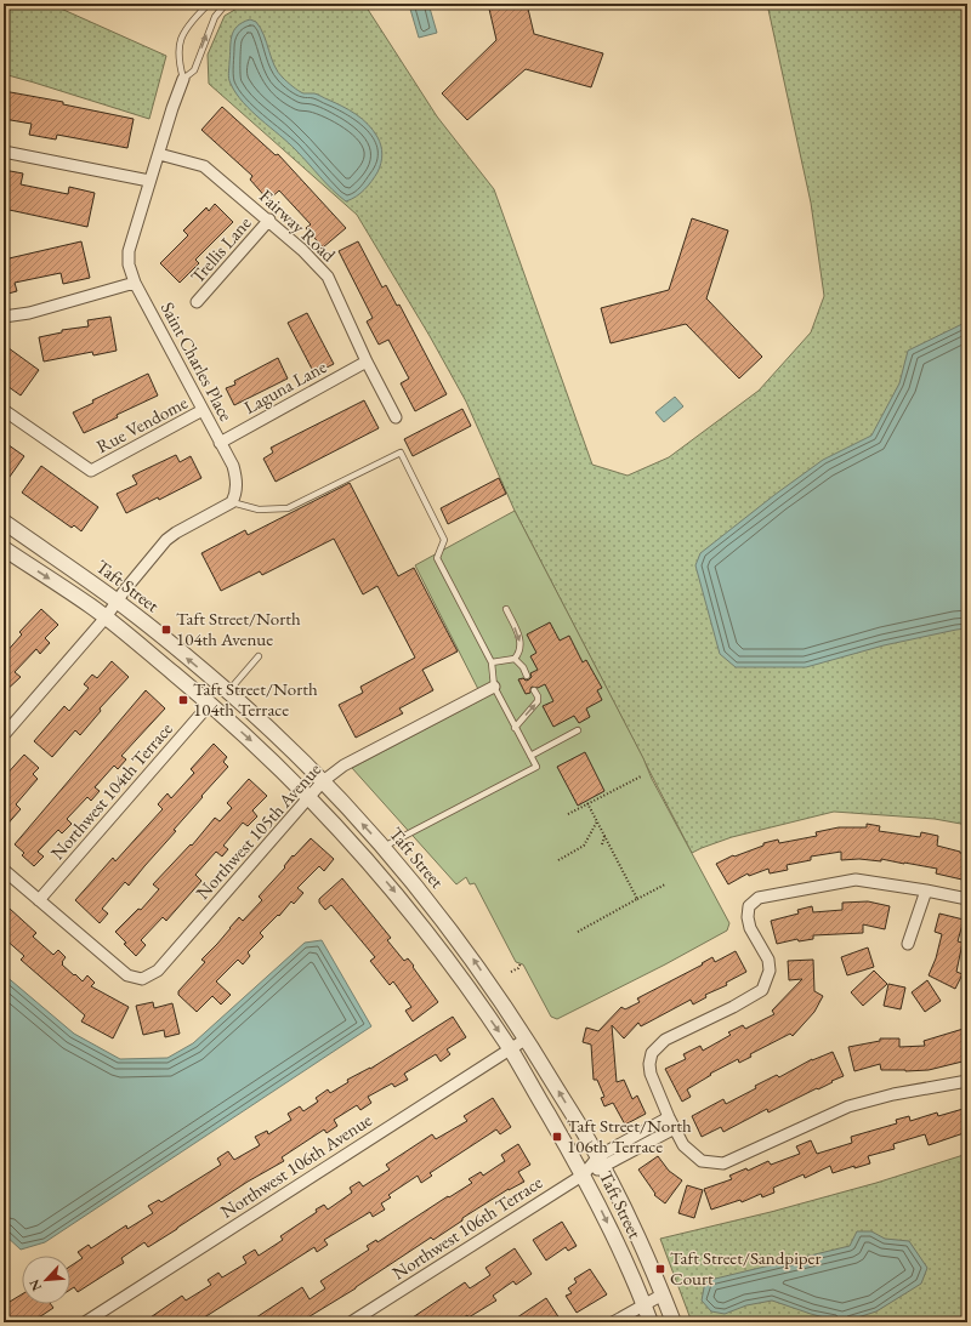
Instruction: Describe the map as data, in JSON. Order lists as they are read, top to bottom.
{
  "streets": {
    "street": [
      "Fairway Road",
      "Trellis Lane",
      "Saint Charles Place",
      "Laguna Lane",
      "Rue Vendome",
      "Taft Street",
      "Northwest 104th Terrace",
      "Northwest 105th Avenue",
      "Northwest 106th Avenue",
      "Northwest 106th Terrace"
    ]
  },
  "crossings": [
    ["Fairway Road", "Trellis Lane"],
    ["Fairway Road", "Saint Charles Place"],
    ["Fairway Road", "Laguna Lane"],
    ["Saint Charles Place", "Laguna Lane"],
    ["Saint Charles Place", "Rue Vendome"],
    ["Taft Street", "Northwest 104th Terrace"],
    ["Taft Street", "Northwest 105th Avenue"],
    ["Taft Street", "Northwest 106th Avenue"],
    ["Taft Street", "Northwest 106th Terrace"],
    ["Northwest 104th Terrace", "Northwest 105th Avenue"]
  ],
  "places": {
    "transit": [
      "Taft Street/North 104th Avenue",
      "Taft Street/North 104th Terrace",
      "Taft Street/North 106th Terrace",
      "Taft Street/Sandpiper Court"
    ]
  },
  "north": "bottom left"
}
